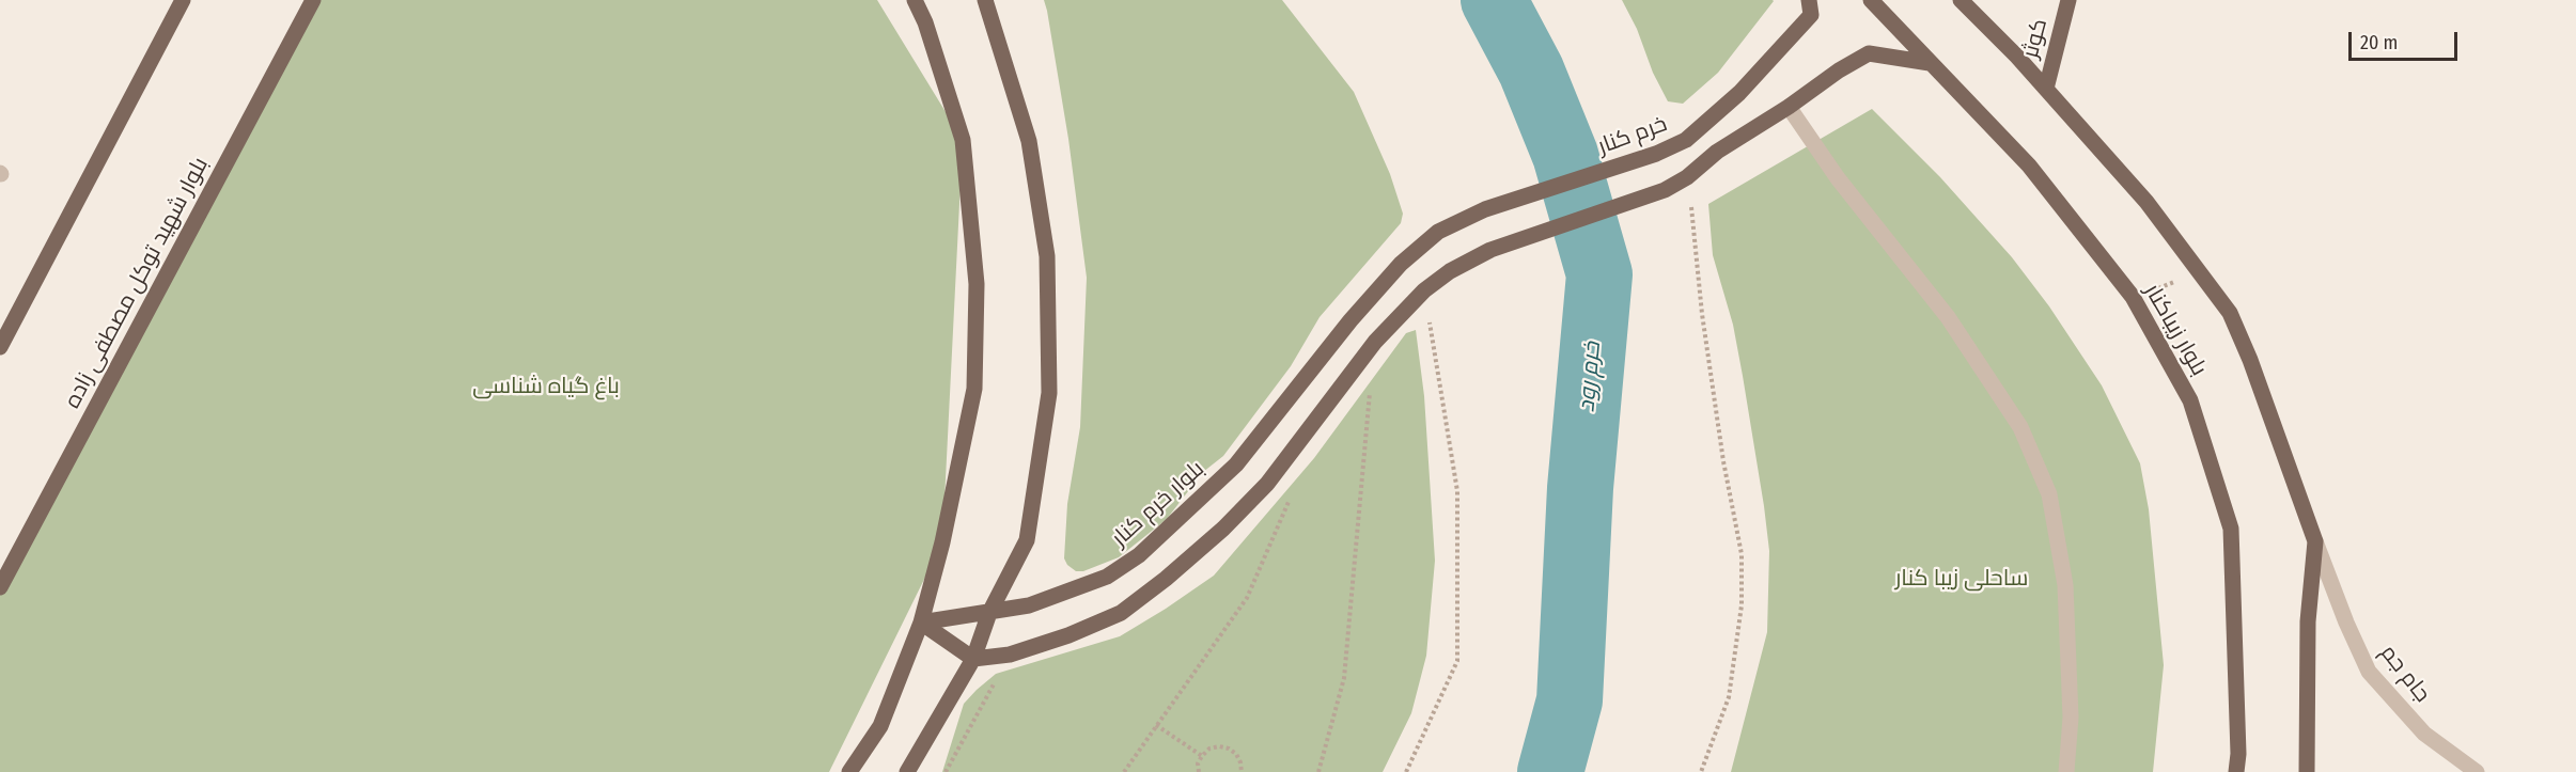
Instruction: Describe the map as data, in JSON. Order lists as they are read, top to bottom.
{
  "streets": {
    "main road": [
      "کوثر",
      "خرم کنار",
      "بلوار شهید توکل مصطفی زاده",
      "بلوار زیباکنار",
      "بلوار خرم کنار"
    ],
    "street": ["جام جم"]
  },
  "crossings": [
    ["خرم کنار", "بلوار خرم کنار"]
  ],
  "water": ["خرم رود"],
  "parks": ["باغ گیاه شناسی", "ساحلی زیبا کنار"],
  "scale_bar": "20 m"
}
